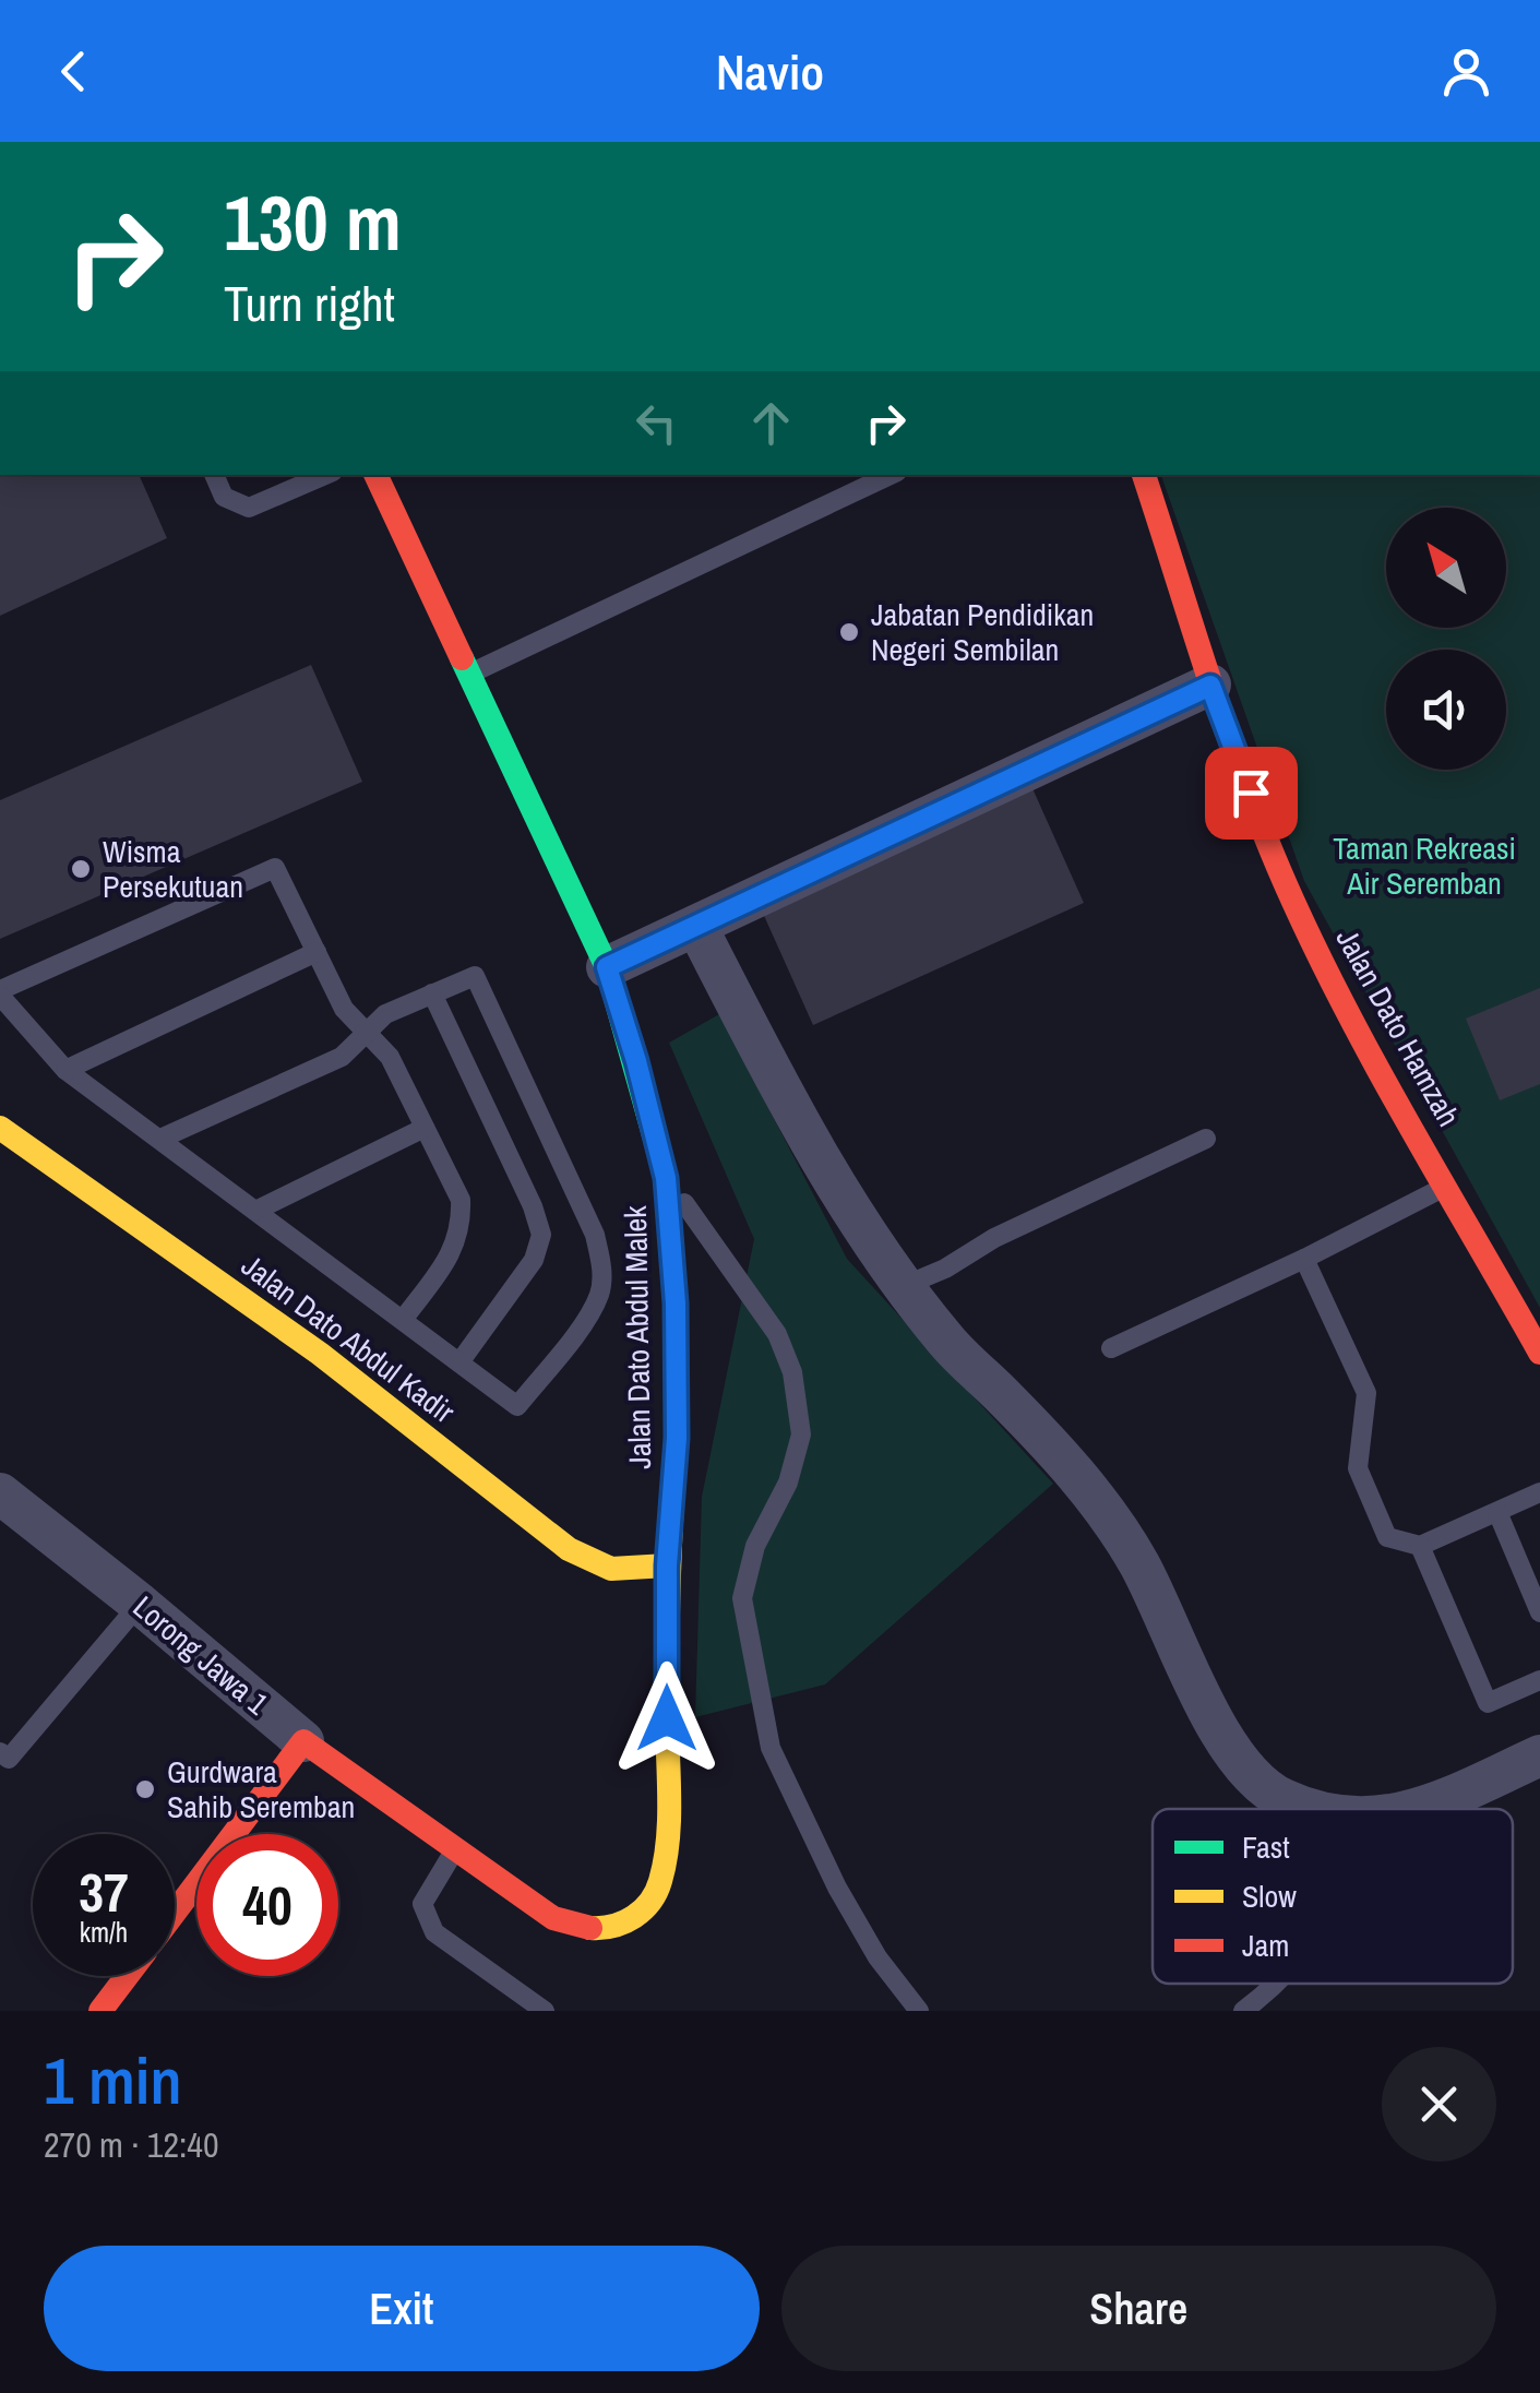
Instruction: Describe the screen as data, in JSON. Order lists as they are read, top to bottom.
{
  "streets": {
    "street": [
      "Jalan Dato Hamzah",
      "Jalan Dato Abdul Malek",
      "Jalan Dato Abdul Kadir",
      "Lorong Jawa 1"
    ]
  },
  "crossings": [
    ["Jalan Dato Abdul Malek", "Jalan Dato Abdul Kadir"],
    ["Jalan Dato Abdul Malek", "Lorong Jawa 1"]
  ],
  "parks": ["Taman Rekreasi Air Seremban"],
  "places": ["Jabatan Pendidikan Negeri Sembilan", "Wisma Persekutuan", "Gurdwara Sahib Seremban"],
  "legend": ["Fast", "Slow", "Jam"],
  "north": "top left",
  "page": {
    "header": "Navio",
    "turn": ["130 m", "Turn right"],
    "speed": "37 km/h",
    "limit": "40",
    "heading": ["1 min", "270 m · 12:40"],
    "buttons": ["Exit", "Share"]
  }
}
